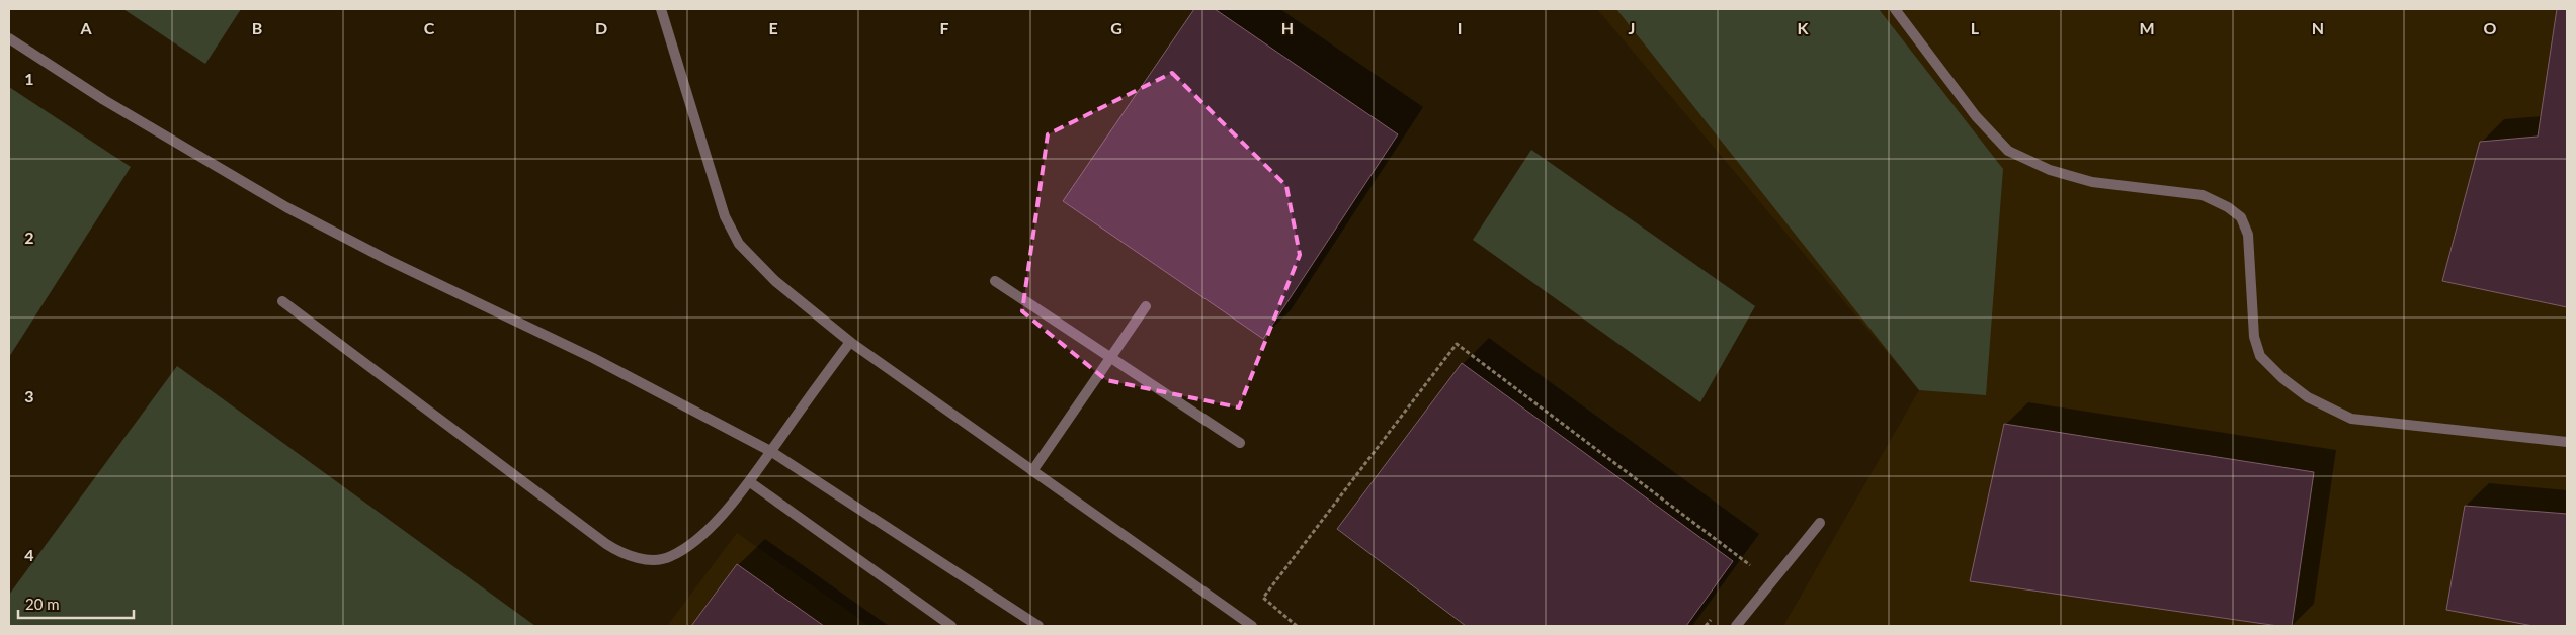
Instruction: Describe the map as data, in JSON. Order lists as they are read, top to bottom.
{
  "scale_bar": "20 m",
  "grid": {
    "columns": [
      "A",
      "B",
      "C",
      "D",
      "E",
      "F",
      "G",
      "H",
      "I",
      "J",
      "K",
      "L",
      "M",
      "N",
      "O"
    ],
    "rows": [
      "1",
      "2",
      "3",
      "4"
    ]
  }
}
